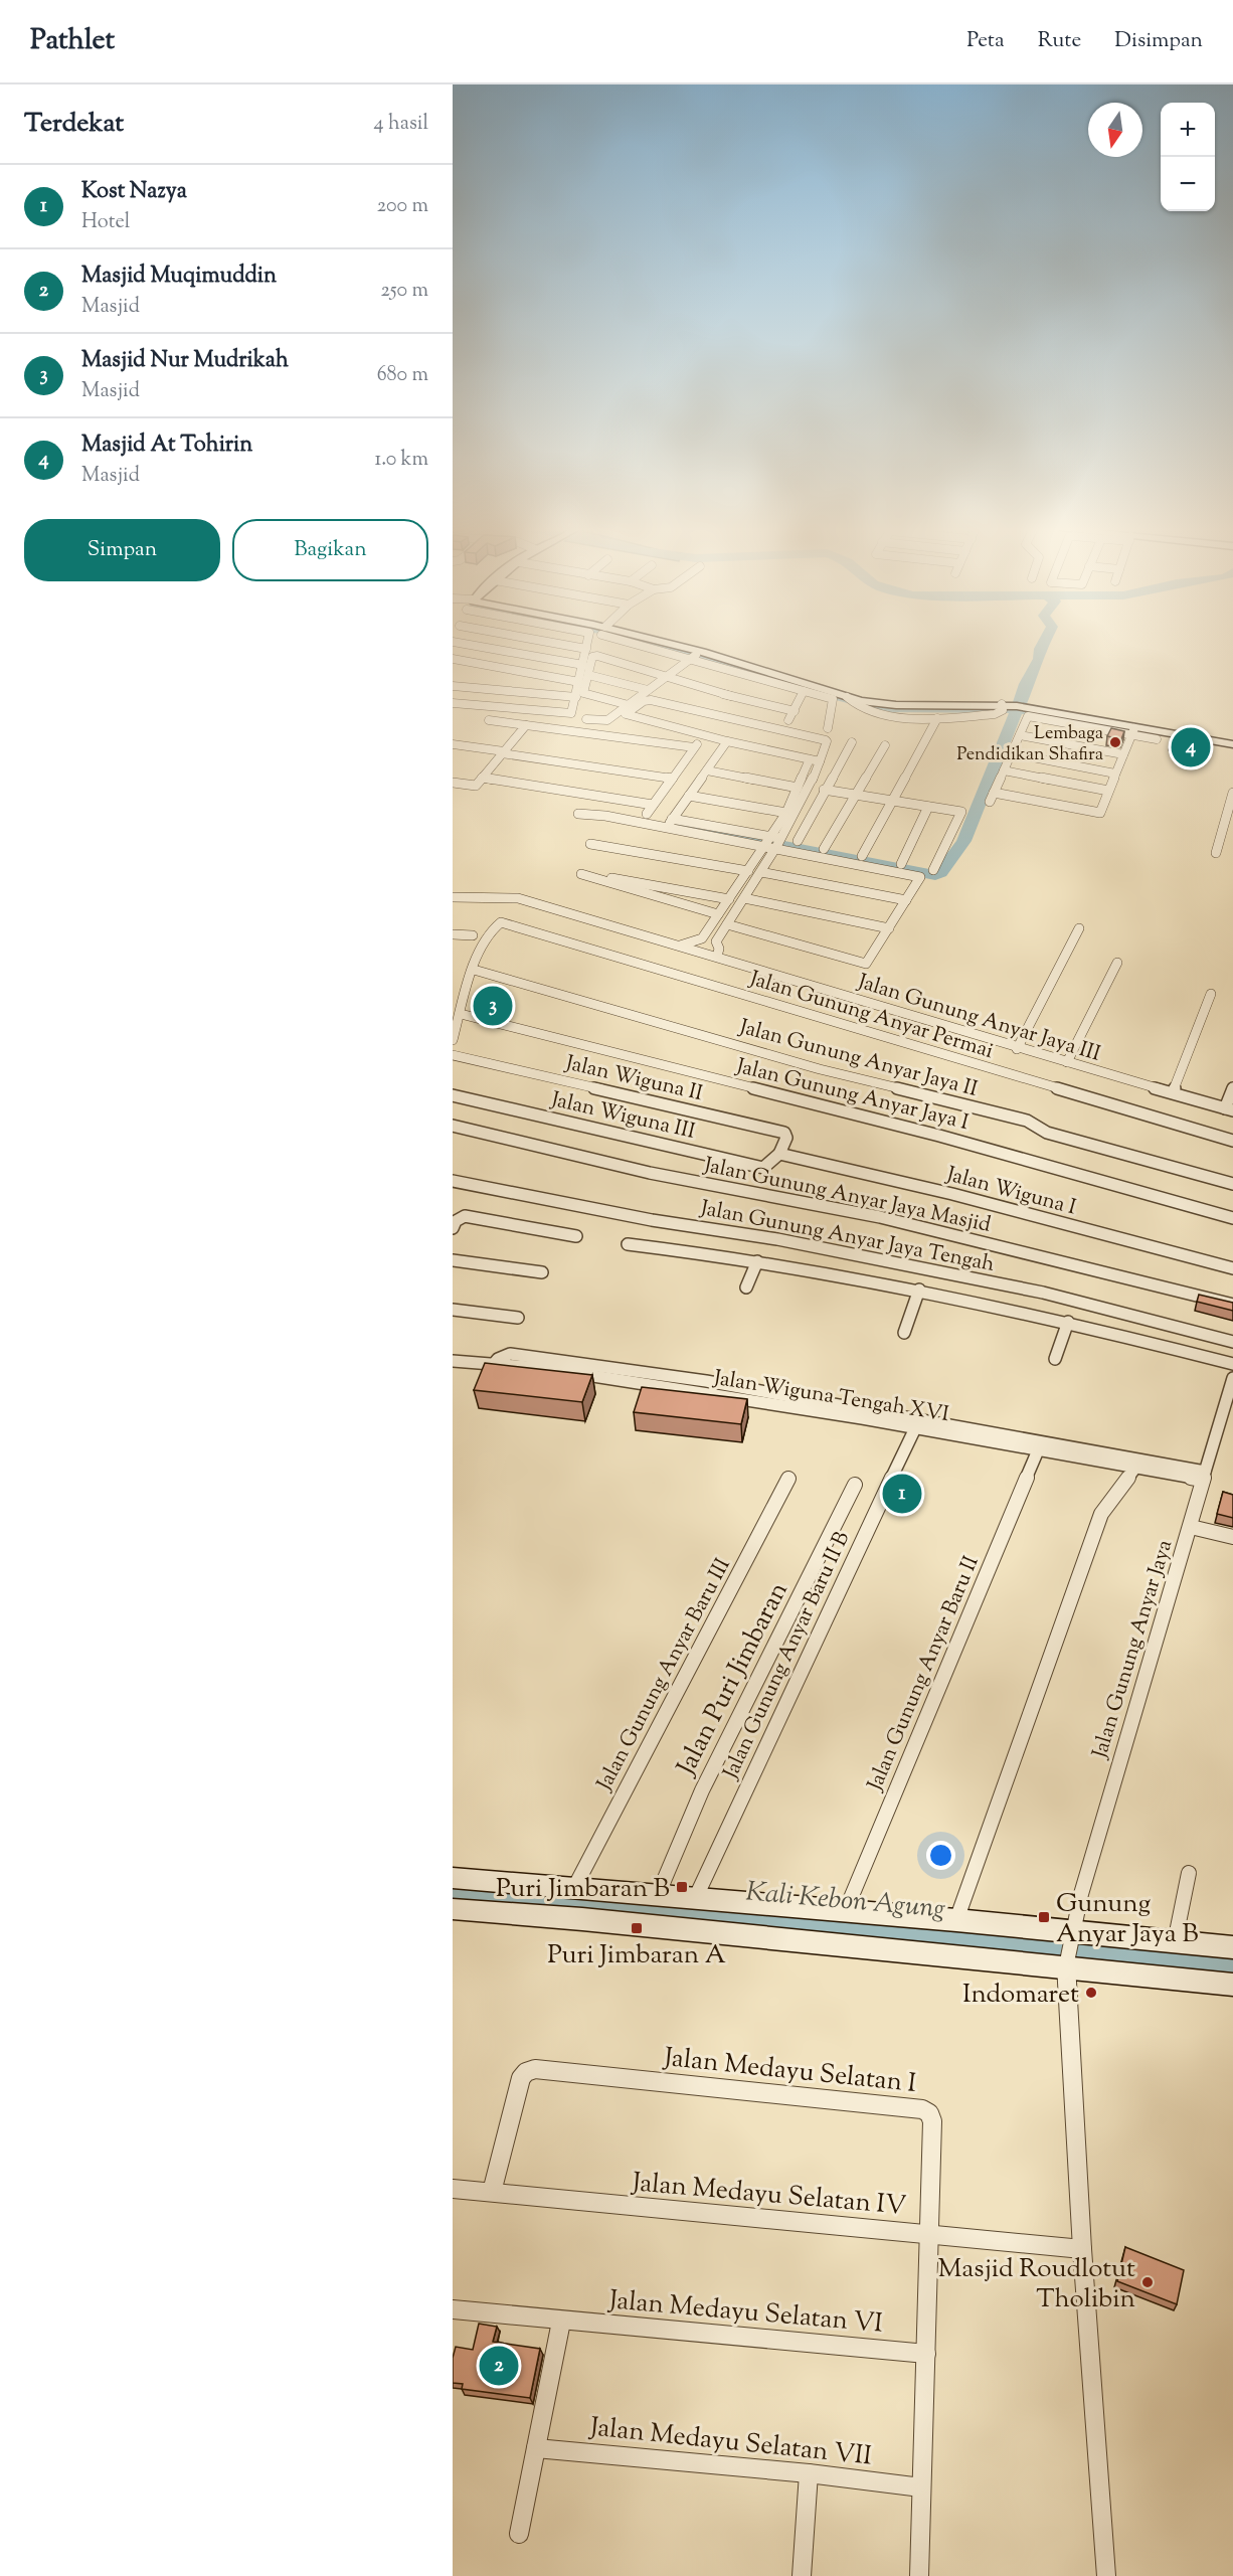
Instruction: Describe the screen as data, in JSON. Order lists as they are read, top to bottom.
{
  "streets": {
    "street": [
      "Jalan Gunung Anyar Permai",
      "Jalan Gunung Anyar Jaya III",
      "Jalan Gunung Anyar Jaya II",
      "Jalan Wiguna II",
      "Jalan Gunung Anyar Jaya I",
      "Jalan Wiguna III",
      "Jalan Wiguna I",
      "Jalan Gunung Anyar Jaya Masjid",
      "Jalan Gunung Anyar Jaya Tengah",
      "Jalan Wiguna Tengah XVI",
      "Jalan Gunung Anyar Jaya",
      "Jalan Gunung Anyar Baru II B",
      "Jalan Gunung Anyar Baru II",
      "Jalan Gunung Anyar Baru III",
      "Jalan Puri Jimbaran",
      "Jalan Medayu Selatan I",
      "Jalan Medayu Selatan IV",
      "Jalan Medayu Selatan VI",
      "Jalan Medayu Selatan VII"
    ]
  },
  "crossings": [
    ["Jalan Gunung Anyar Permai", "Jalan Gunung Anyar Jaya II"],
    ["Jalan Wiguna II", "Jalan Wiguna III"],
    ["Jalan Wiguna II", "Jalan Wiguna I"],
    ["Jalan Wiguna III", "Jalan Wiguna I"],
    ["Jalan Wiguna Tengah XVI", "Jalan Gunung Anyar Jaya"],
    ["Jalan Wiguna Tengah XVI", "Jalan Gunung Anyar Baru II B"],
    ["Jalan Wiguna Tengah XVI", "Jalan Gunung Anyar Baru II"],
    ["Jalan Gunung Anyar Jaya", "Jalan Medayu Selatan IV"],
    ["Jalan Medayu Selatan I", "Jalan Medayu Selatan IV"],
    ["Jalan Medayu Selatan I", "Jalan Medayu Selatan VI"],
    ["Jalan Medayu Selatan I", "Jalan Medayu Selatan VII"]
  ],
  "water": ["Kali Kebon Agung"],
  "places": {
    "other": ["Lembaga Pendidikan Shafira", "Indomaret", "Masjid Roudlotut Tholibin"],
    "transit": ["Puri Jimbaran B", "Gunung Anyar Jaya B", "Puri Jimbaran A"]
  },
  "north": "bottom",
  "page": {
    "header": "Pathlet",
    "nav": ["Peta", "Rute", "Disimpan"],
    "heading": ["Terdekat", "4 hasil"],
    "map_buttons": ["+", "−"],
    "list": [
      {
        "mark": "1",
        "name": "Kost Nazya",
        "note": "Hotel",
        "value": "200 m"
      },
      {
        "mark": "2",
        "name": "Masjid Muqimuddin",
        "note": "Masjid",
        "value": "250 m"
      },
      {
        "mark": "3",
        "name": "Masjid Nur Mudrikah",
        "note": "Masjid",
        "value": "680 m"
      },
      {
        "mark": "4",
        "name": "Masjid At Tohirin",
        "note": "Masjid",
        "value": "1.0 km"
      }
    ],
    "buttons": ["Simpan", "Bagikan"],
    "pins": [
      "4",
      "3",
      "1",
      "2"
    ]
  }
}
